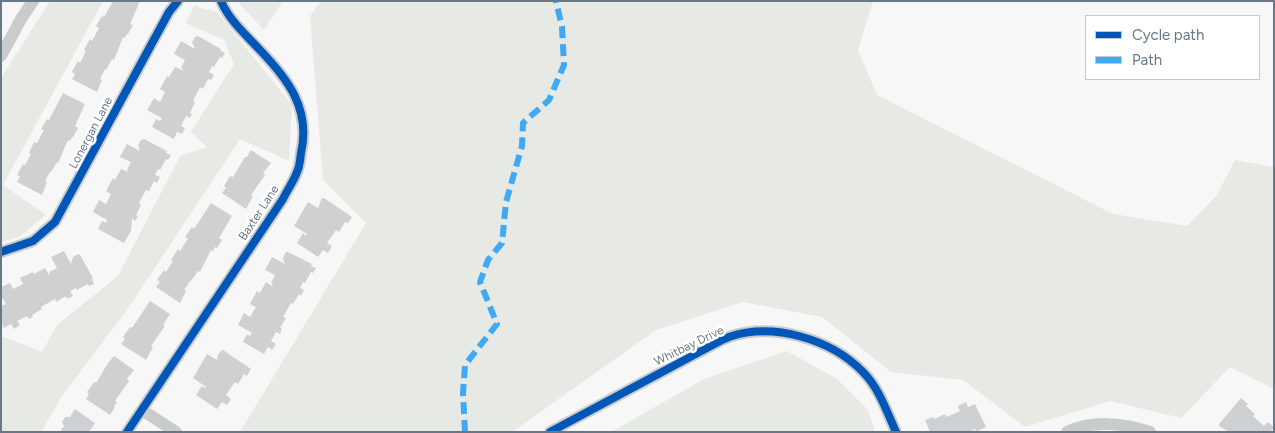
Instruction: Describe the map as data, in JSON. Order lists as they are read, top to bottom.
{
  "streets": {
    "street": ["Lonergan Lane", "Baxter Lane", "Whitbay Drive"]
  },
  "legend": ["Cycle path", "Path"]
}
